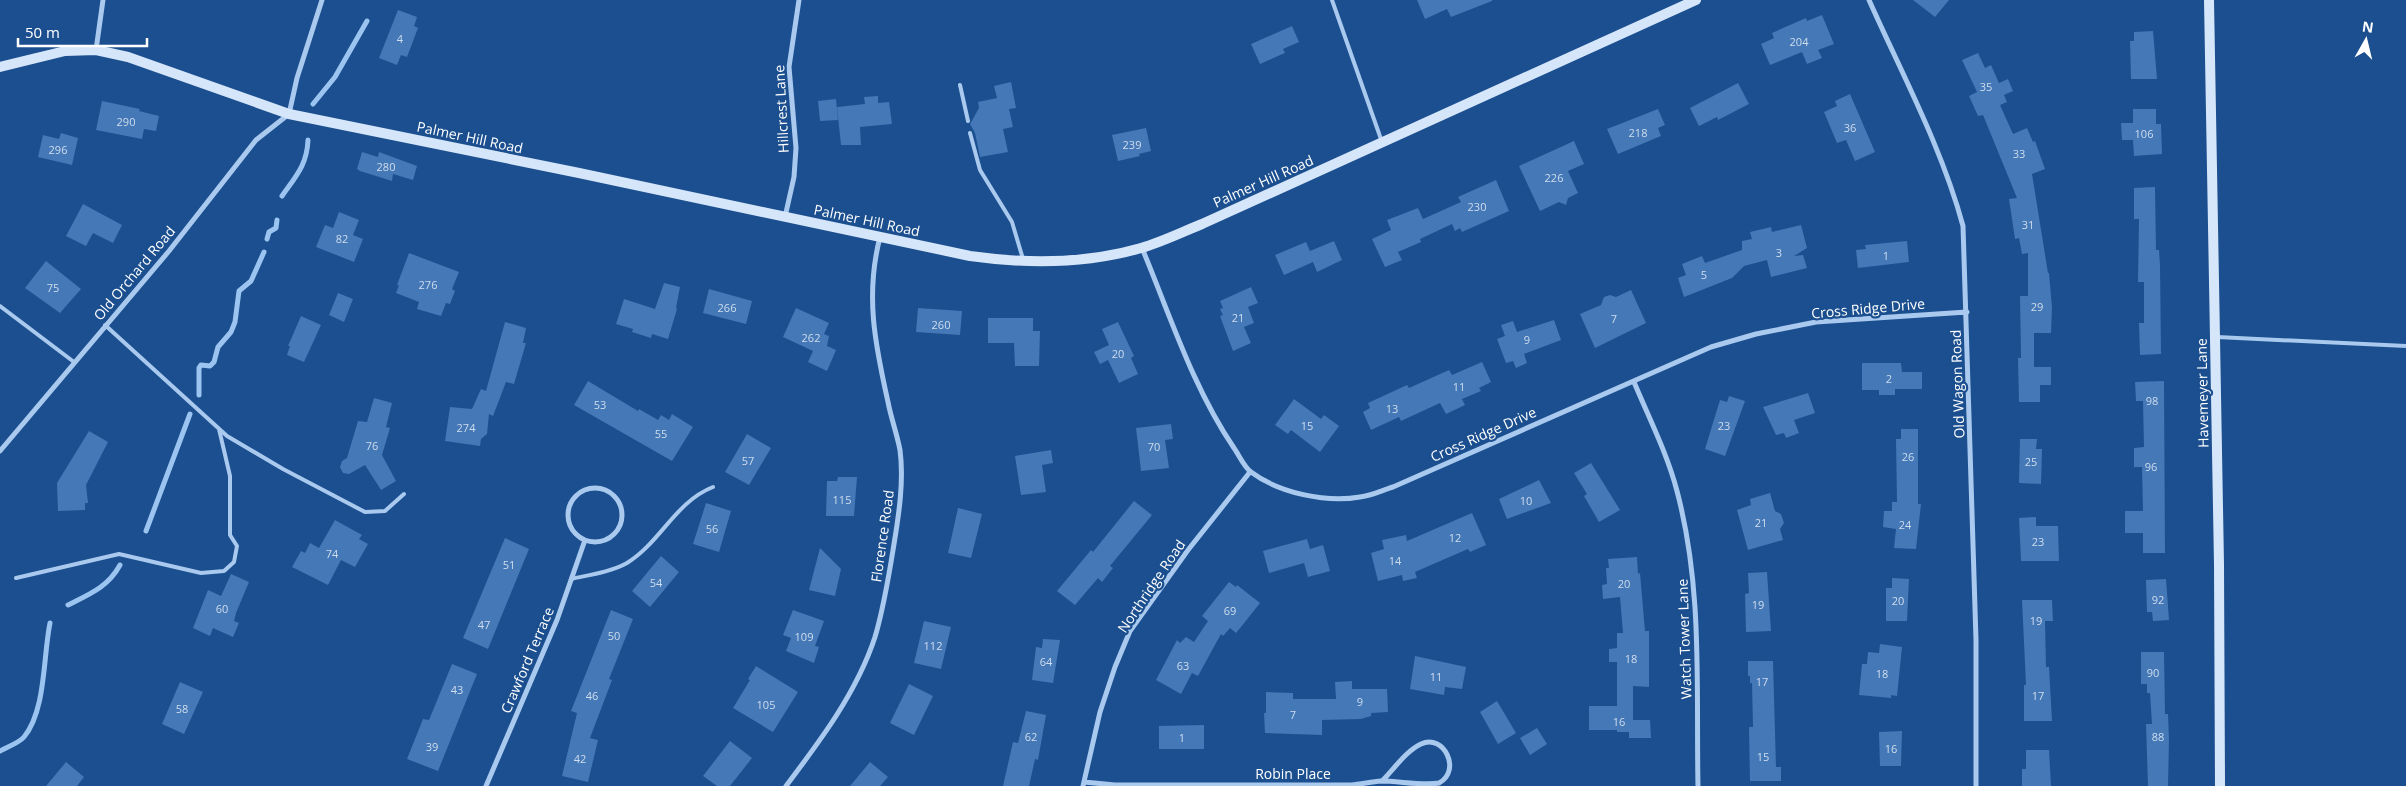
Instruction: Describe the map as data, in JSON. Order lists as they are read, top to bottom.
{
  "streets": {
    "main road": ["Palmer Hill Road", "Havemeyer Lane"],
    "street": [
      "Hillcrest Lane",
      "Old Orchard Road",
      "Cross Ridge Drive",
      "Old Wagon Road",
      "Florence Road",
      "Northridge Road",
      "Watch Tower Lane",
      "Crawford Terrace",
      "Robin Place"
    ]
  },
  "crossings": [
    ["Hillcrest Lane", "Palmer Hill Road"],
    ["Palmer Hill Road", "Old Orchard Road"],
    ["Palmer Hill Road", "Cross Ridge Drive"],
    ["Palmer Hill Road", "Florence Road"],
    ["Cross Ridge Drive", "Old Wagon Road"],
    ["Cross Ridge Drive", "Northridge Road"],
    ["Cross Ridge Drive", "Watch Tower Lane"],
    ["Northridge Road", "Robin Place"]
  ],
  "house_numbers": [
    "4",
    "204",
    "35",
    "290",
    "36",
    "218",
    "106",
    "239",
    "296",
    "33",
    "280",
    "226",
    "230",
    "31",
    "82",
    "3",
    "1",
    "5",
    "276",
    "75",
    "29",
    "266",
    "21",
    "7",
    "260",
    "262",
    "9",
    "20",
    "2",
    "11",
    "98",
    "53",
    "13",
    "15",
    "23",
    "274",
    "55",
    "76",
    "70",
    "26",
    "57",
    "25",
    "96",
    "115",
    "10",
    "21",
    "24",
    "56",
    "12",
    "23",
    "74",
    "14",
    "51",
    "54",
    "20",
    "92",
    "20",
    "19",
    "60",
    "69",
    "19",
    "47",
    "50",
    "109",
    "112",
    "18",
    "64",
    "63",
    "90",
    "18",
    "11",
    "17",
    "43",
    "46",
    "17",
    "9",
    "105",
    "58",
    "7",
    "16",
    "62",
    "88",
    "1",
    "39",
    "16",
    "15",
    "42"
  ],
  "scale_bar": "50 m",
  "north": "top"
}
